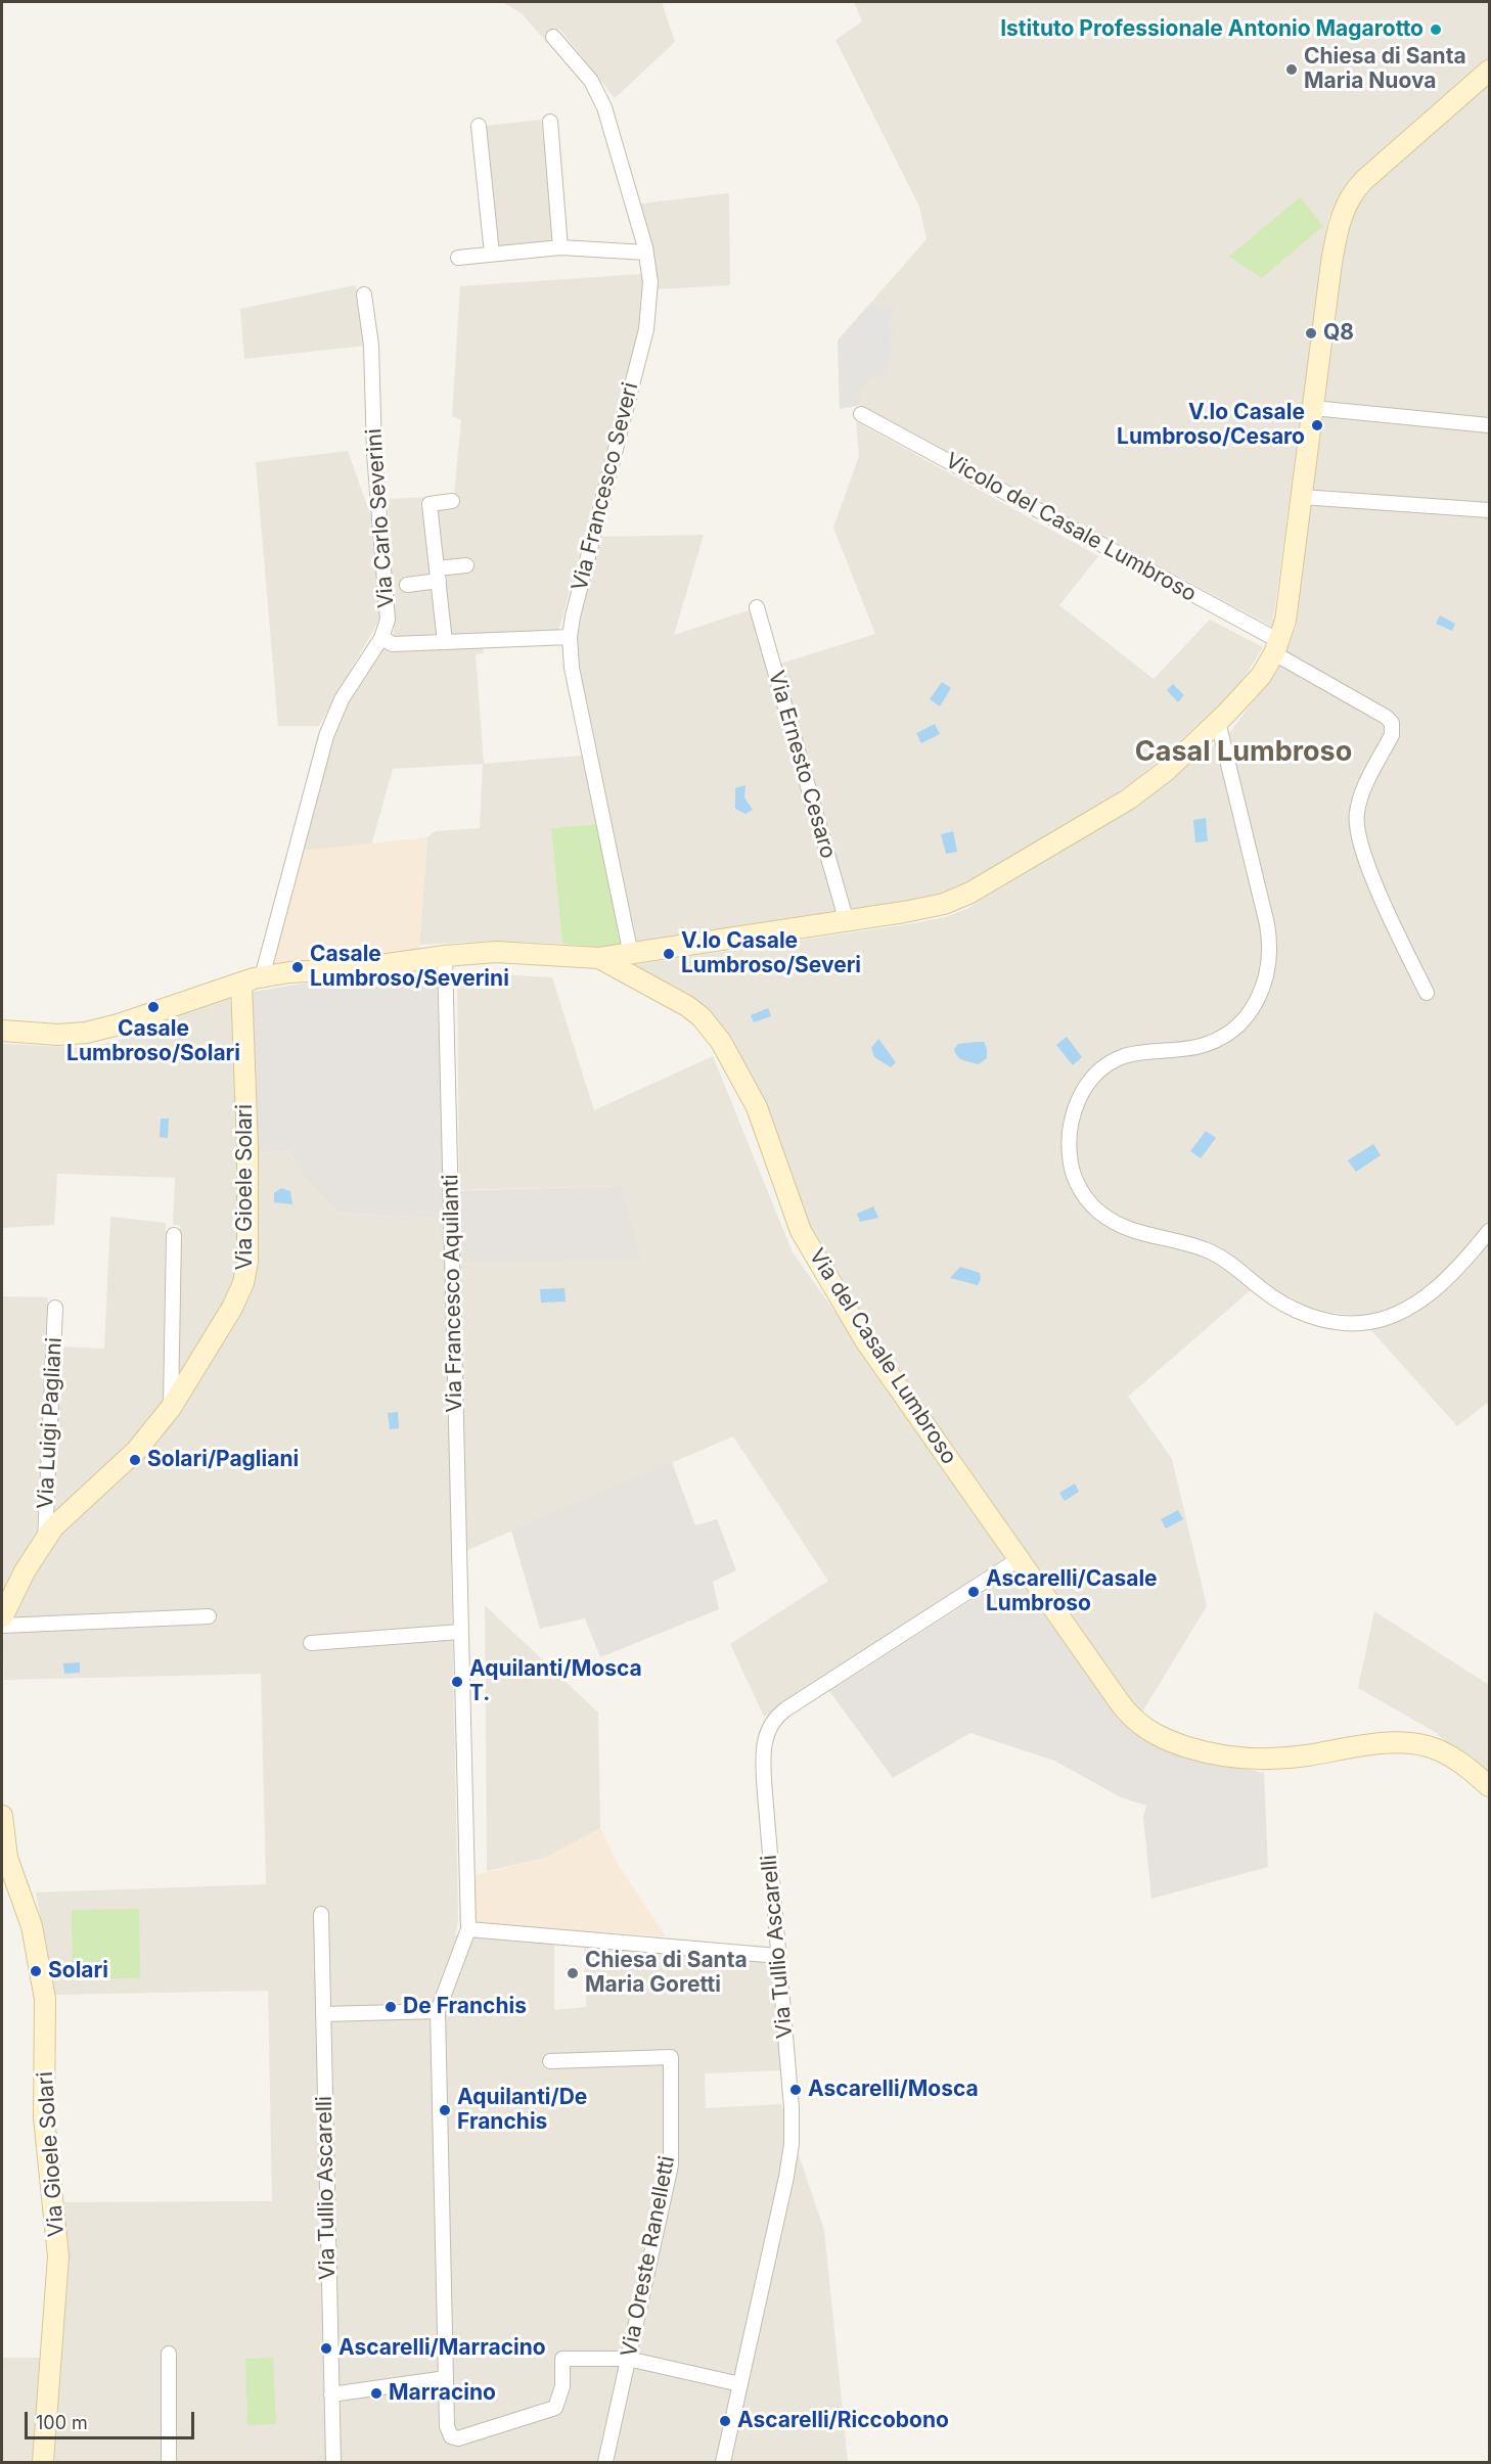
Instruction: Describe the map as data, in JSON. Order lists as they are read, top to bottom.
{
  "streets": {
    "street": [
      "Via Francesco Severi",
      "Via Carlo Severini",
      "Vicolo del Casale Lumbroso",
      "Via Ernesto Cesaro",
      "Via Gioele Solari",
      "Via Francesco Aquilanti",
      "Via del Casale Lumbroso",
      "Via Luigi Pagliani",
      "Via Tullio Ascarelli",
      "Via Oreste Ranelletti"
    ]
  },
  "crossings": [
    ["Via Carlo Severini", "Via del Casale Lumbroso"],
    ["Via Gioele Solari", "Via del Casale Lumbroso"],
    ["Via Gioele Solari", "Via Luigi Pagliani"],
    ["Via Francesco Aquilanti", "Via del Casale Lumbroso"],
    ["Via Francesco Aquilanti", "Via Oreste Ranelletti"],
    ["Via del Casale Lumbroso", "Via Tullio Ascarelli"]
  ],
  "districts": ["Casal Lumbroso"],
  "places": [
    "Istituto Professionale Antonio Magarotto",
    "Chiesa di Santa Maria Nuova",
    "Q8",
    "V.lo Casale Lumbroso/Cesaro",
    "V.lo Casale Lumbroso/Severi",
    "Casale Lumbroso/Severini",
    "Casale Lumbroso/Solari",
    "Solari/Pagliani",
    "Ascarelli/Casale Lumbroso",
    "Aquilanti/Mosca T.",
    "Solari",
    "Chiesa di Santa Maria Goretti",
    "De Franchis",
    "Ascarelli/Mosca",
    "Aquilanti/De Franchis",
    "Ascarelli/Marracino",
    "Marracino",
    "Ascarelli/Riccobono"
  ],
  "scale_bar": "100 m"
}
